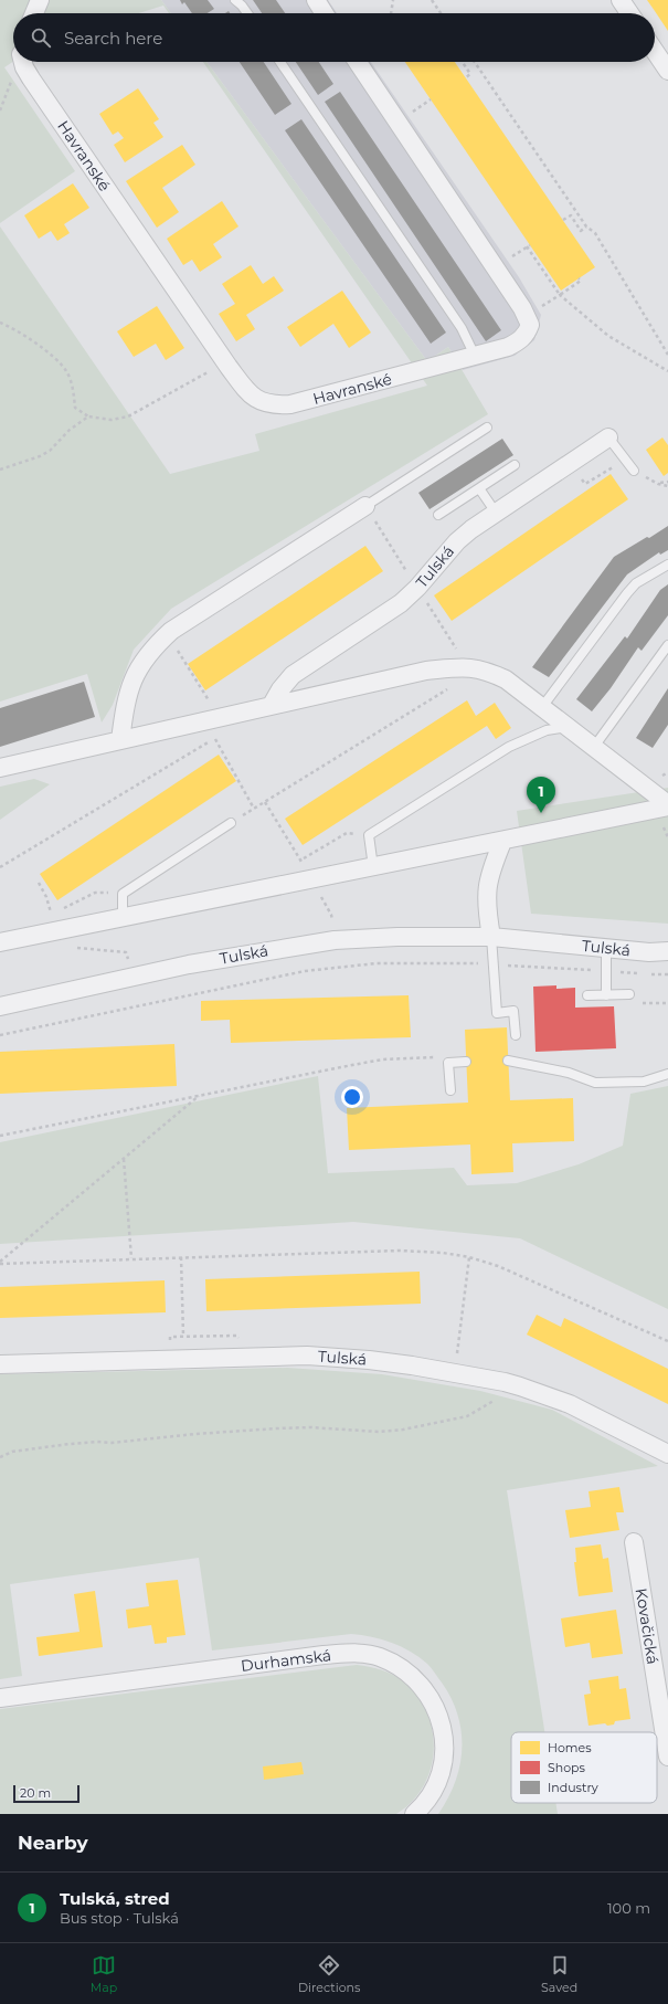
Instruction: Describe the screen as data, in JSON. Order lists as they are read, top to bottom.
{
  "streets": {
    "street": [
      "Havranské",
      "Tulská",
      "Kovačická",
      "Durhamská"
    ]
  },
  "legend": ["Homes", "Shops", "Industry"],
  "scale_bar": "20 m",
  "page": {
    "search": "Search here",
    "pins": "1",
    "scale": "20 m",
    "heading": "Nearby",
    "list": [
      {
        "mark": "1",
        "name": "Tulská, stred",
        "note": "Bus stop · Tulská",
        "value": "100 m"
      }
    ],
    "nav": ["Map", "Directions", "Saved"]
  }
}
